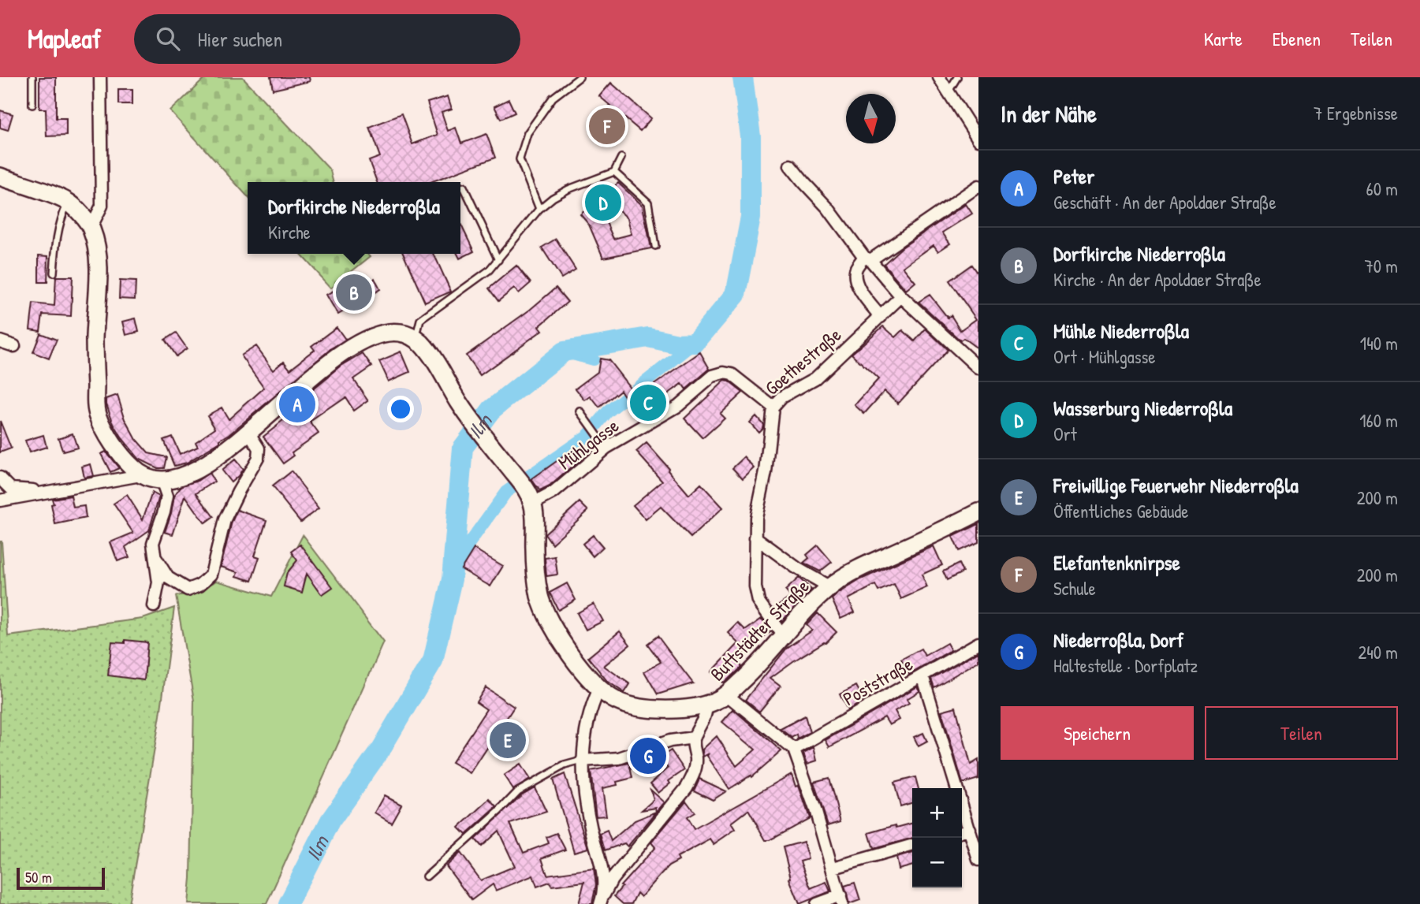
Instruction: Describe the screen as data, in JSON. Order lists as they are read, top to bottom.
{
  "streets": {
    "main road": ["Buttstädter Straße"],
    "street": ["Goethestraße", "Mühlgasse", "Poststraße"]
  },
  "crossings": [
    ["Goethestraße", "Mühlgasse"],
    ["Goethestraße", "Buttstädter Straße"],
    ["Mühlgasse", "Buttstädter Straße"]
  ],
  "water": ["Ilm"],
  "scale_bar": "50 m",
  "north": "bottom",
  "page": {
    "header": "Mapleaf",
    "search": "Hier suchen",
    "nav": ["Karte", "Ebenen", "Teilen"],
    "heading": ["In der Nähe", "7 Ergebnisse"],
    "pins": [
      "F",
      "D",
      "B",
      "C",
      "A",
      "E",
      "G"
    ],
    "list": [
      {
        "mark": "A",
        "name": "Peter",
        "note": "Geschäft · An der Apoldaer Straße",
        "value": "60 m"
      },
      {
        "mark": "B",
        "name": "Dorfkirche Niederroßla",
        "note": "Kirche · An der Apoldaer Straße",
        "value": "70 m"
      },
      {
        "mark": "C",
        "name": "Mühle Niederroßla",
        "note": "Ort · Mühlgasse",
        "value": "140 m"
      },
      {
        "mark": "D",
        "name": "Wasserburg Niederroßla",
        "note": "Ort",
        "value": "160 m"
      },
      {
        "mark": "E",
        "name": "Freiwillige Feuerwehr Niederroßla",
        "note": "Öffentliches Gebäude",
        "value": "200 m"
      },
      {
        "mark": "F",
        "name": "Elefantenknirpse",
        "note": "Schule",
        "value": "200 m"
      },
      {
        "mark": "G",
        "name": "Niederroßla, Dorf",
        "note": "Haltestelle · Dorfplatz",
        "value": "240 m"
      }
    ],
    "popup": ["Dorfkirche Niederroßla", "Kirche"],
    "buttons": ["Speichern", "Teilen"],
    "map_buttons": ["+", "−"],
    "scale": "50 m"
  }
}
